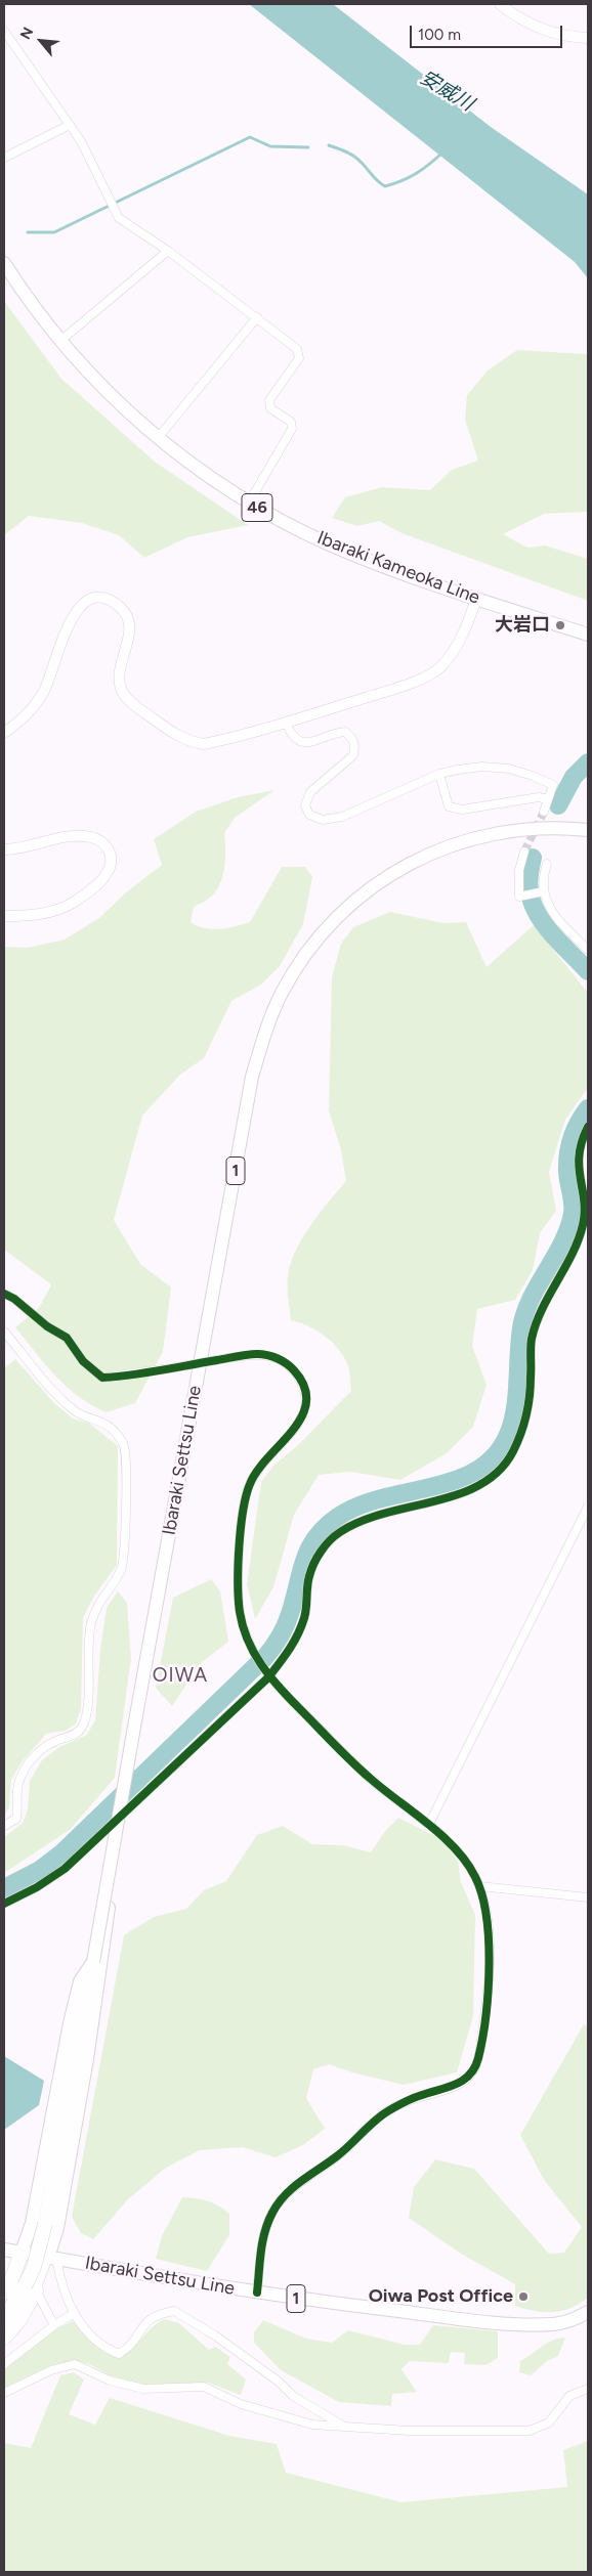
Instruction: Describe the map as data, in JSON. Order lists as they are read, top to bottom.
{
  "streets": {
    "main road": [
      "46",
      "Ibaraki Kameoka Line",
      "1",
      "Ibaraki Settsu Line"
    ]
  },
  "districts": ["OIWA"],
  "water": ["安威川"],
  "places": ["大岩口", "Oiwa Post Office"],
  "scale_bar": "100 m",
  "north": "top left"
}
